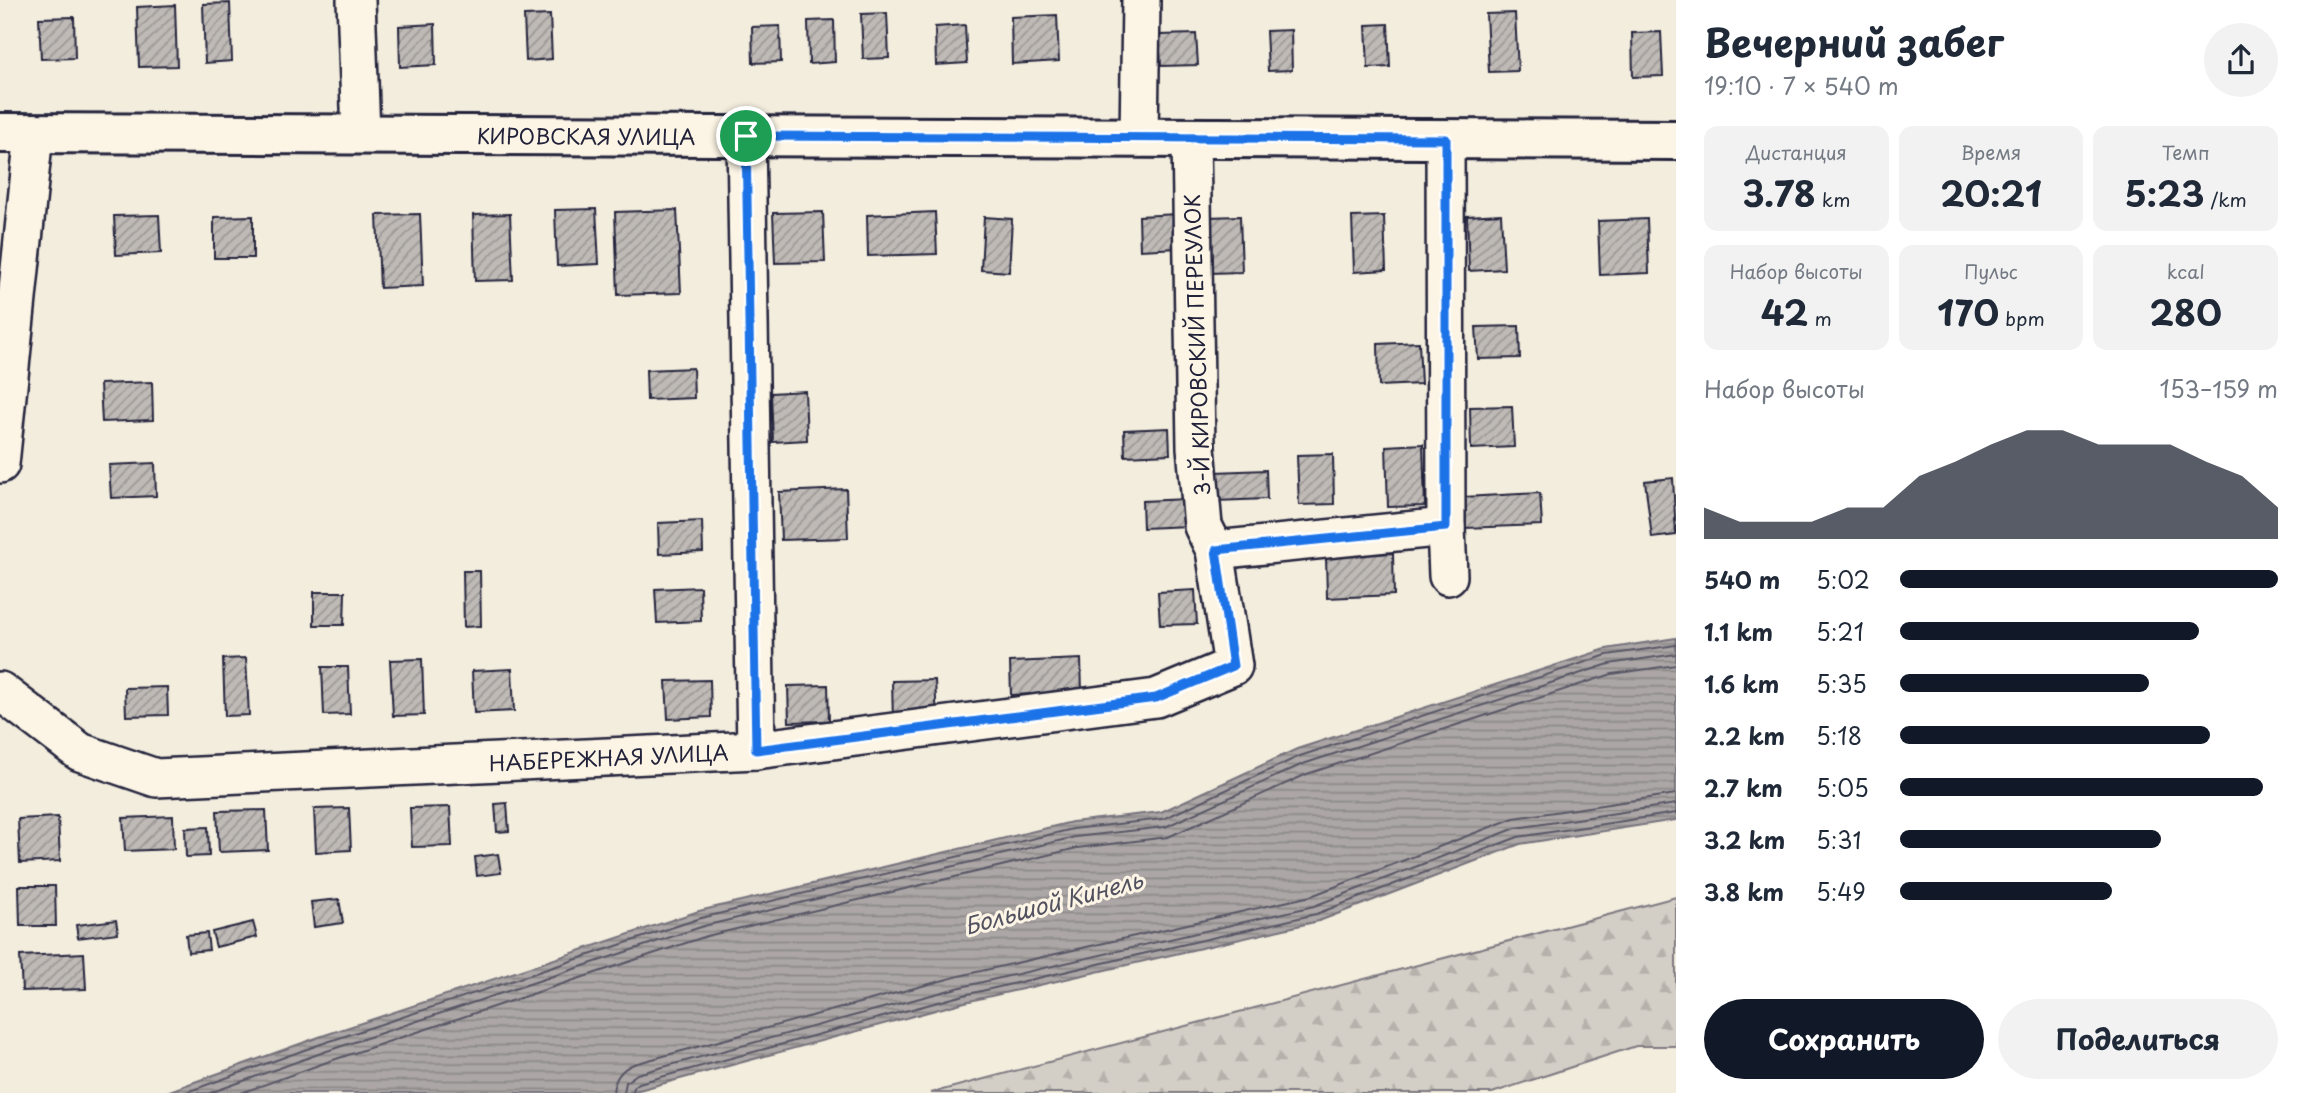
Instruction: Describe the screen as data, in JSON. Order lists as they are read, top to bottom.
{
  "streets": {
    "main road": ["КИРОВСКАЯ УЛИЦА"],
    "street": ["3-Й КИРОВСКИЙ ПЕРЕУЛОК", "НАБЕРЕЖНАЯ УЛИЦА"]
  },
  "crossings": [
    ["КИРОВСКАЯ УЛИЦА", "3-Й КИРОВСКИЙ ПЕРЕУЛОК"],
    ["3-Й КИРОВСКИЙ ПЕРЕУЛОК", "НАБЕРЕЖНАЯ УЛИЦА"]
  ],
  "water": ["Большой Кинель"],
  "page": {
    "heading": ["Вечерний забег", "19:10 · 7 × 540 m"],
    "stats": [
      ["Дистанция", "3.78 km"],
      ["Время", "20:21"],
      ["Темп", "5:23 /km"],
      ["Набор высоты", "42 m"],
      ["Пульс", "170 bpm"],
      ["kcal", "280"]
    ],
    "chart": ["Набор высоты", "153–159 m"],
    "list": [
      {
        "name": "540 m",
        "note": "5:02"
      },
      {
        "name": "1.1 km",
        "note": "5:21"
      },
      {
        "name": "1.6 km",
        "note": "5:35"
      },
      {
        "name": "2.2 km",
        "note": "5:18"
      },
      {
        "name": "2.7 km",
        "note": "5:05"
      },
      {
        "name": "3.2 km",
        "note": "5:31"
      },
      {
        "name": "3.8 km",
        "note": "5:49"
      }
    ],
    "buttons": ["Сохранить", "Поделиться"]
  }
}
